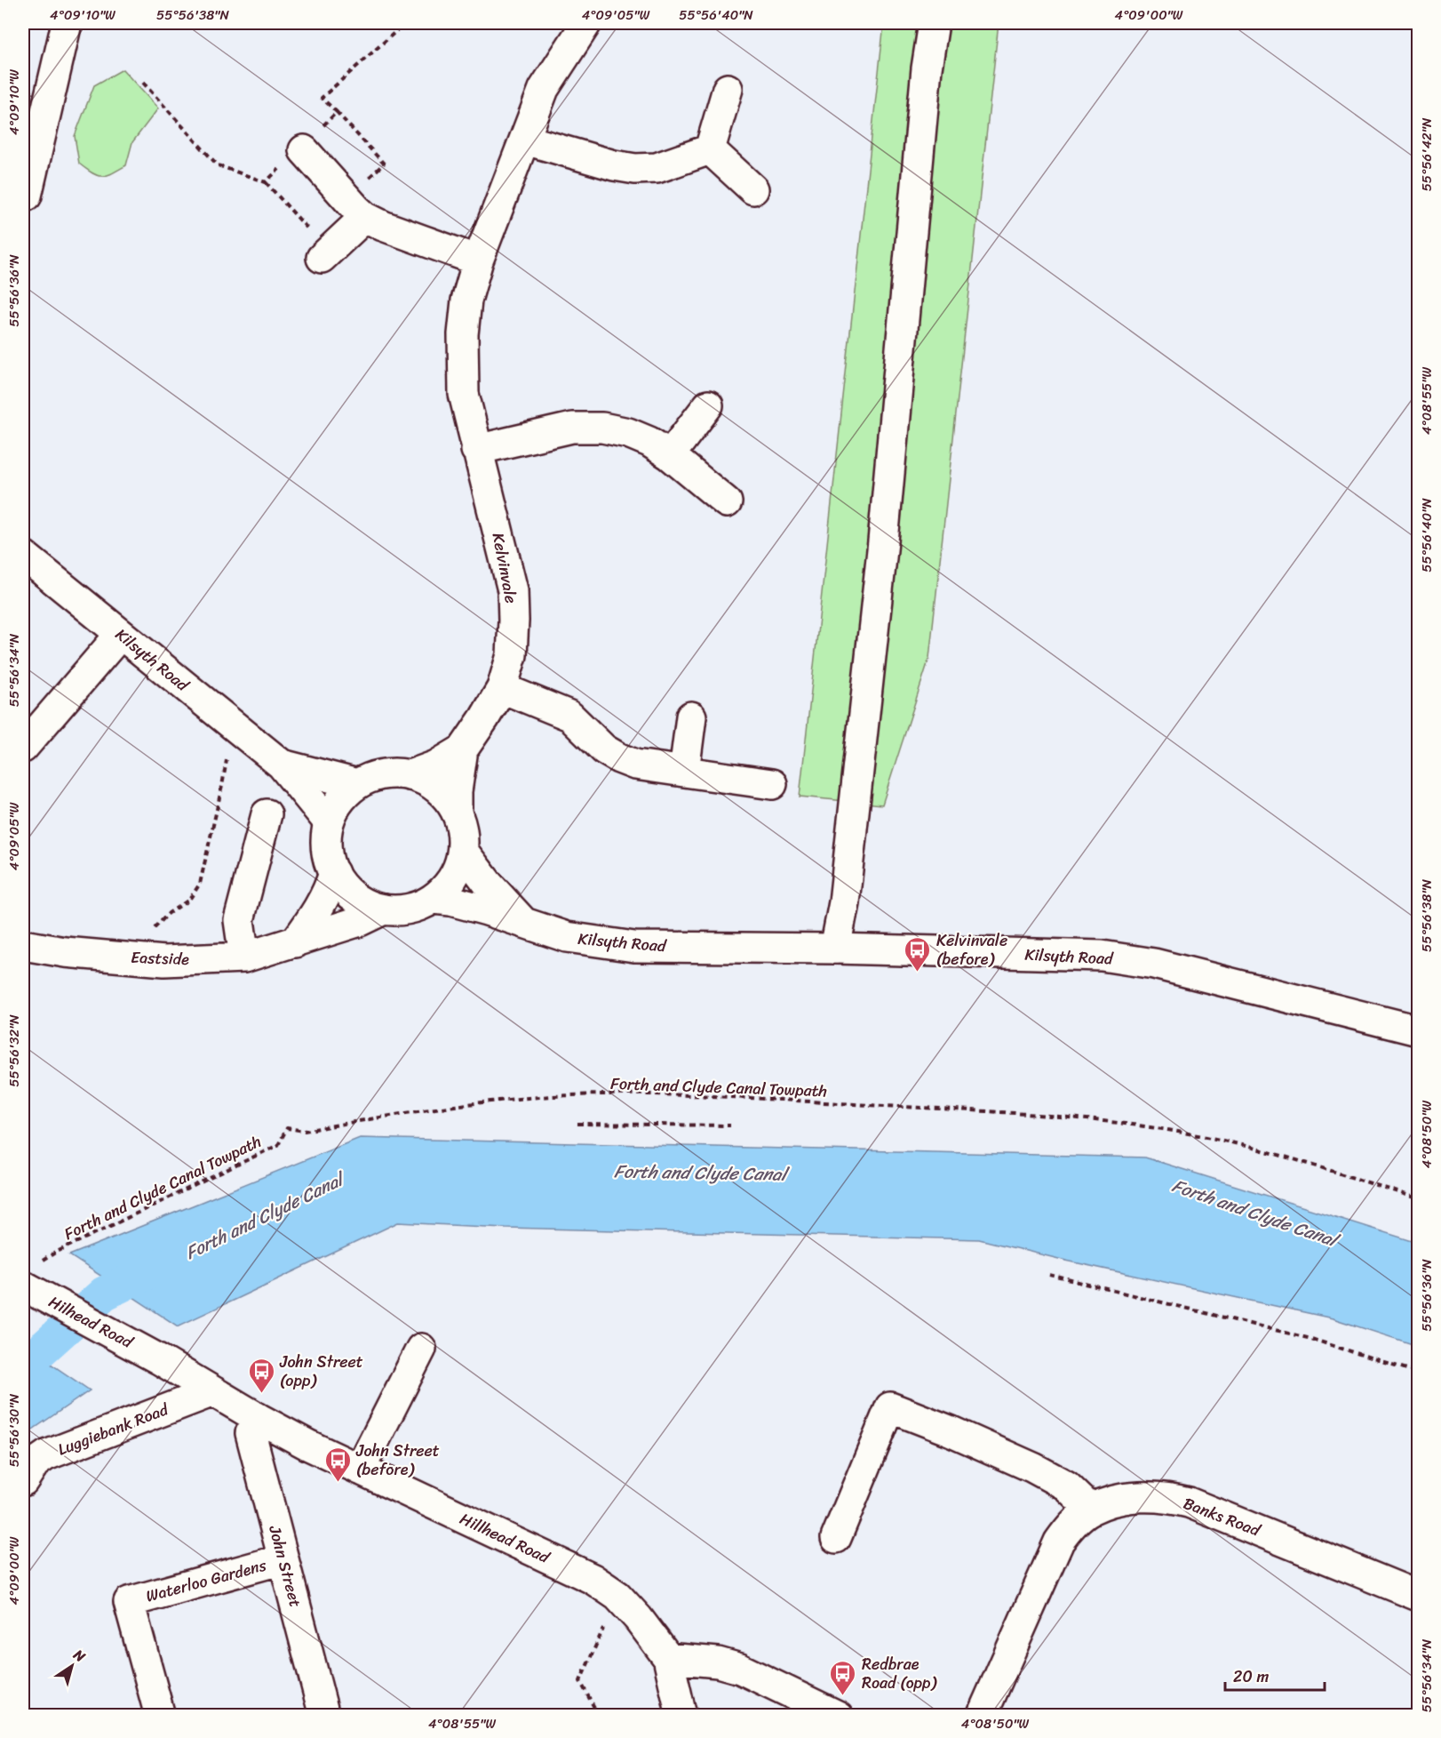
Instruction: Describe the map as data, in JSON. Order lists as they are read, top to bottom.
{
  "streets": {
    "street": [
      "Kelvinvale",
      "Kilsyth Road",
      "Eastside",
      "Hilhead Road",
      "Luggiebank Road",
      "Banks Road",
      "Hillhead Road",
      "John Street",
      "Waterloo Gardens"
    ],
    "path": ["Forth and Clyde Canal Towpath"]
  },
  "crossings": [
    ["Kelvinvale", "Kilsyth Road"],
    ["Kelvinvale", "Eastside"],
    ["Kilsyth Road", "Eastside"],
    ["Hilhead Road", "Hillhead Road"],
    ["Luggiebank Road", "Hillhead Road"],
    ["Hillhead Road", "John Street"],
    ["John Street", "Waterloo Gardens"]
  ],
  "water": ["Forth and Clyde Canal"],
  "places": {
    "bus stop": [
      "Kelvinvale (before)",
      "John Street (opp)",
      "John Street (before)",
      "Redbrae Road (opp)"
    ]
  },
  "scale_bar": "20 m",
  "north": "top right",
  "coordinates": [
    "4°09'10\"W",
    "55°56'38\"N",
    "4°09'05\"W",
    "55°56'40\"N",
    "4°09'00\"W",
    "55°56'42\"N",
    "55°56'36\"N",
    "4°08'55\"W",
    "55°56'34\"N",
    "55°56'32\"N",
    "4°08'50\"W",
    "55°56'30\"N"
  ]
}
